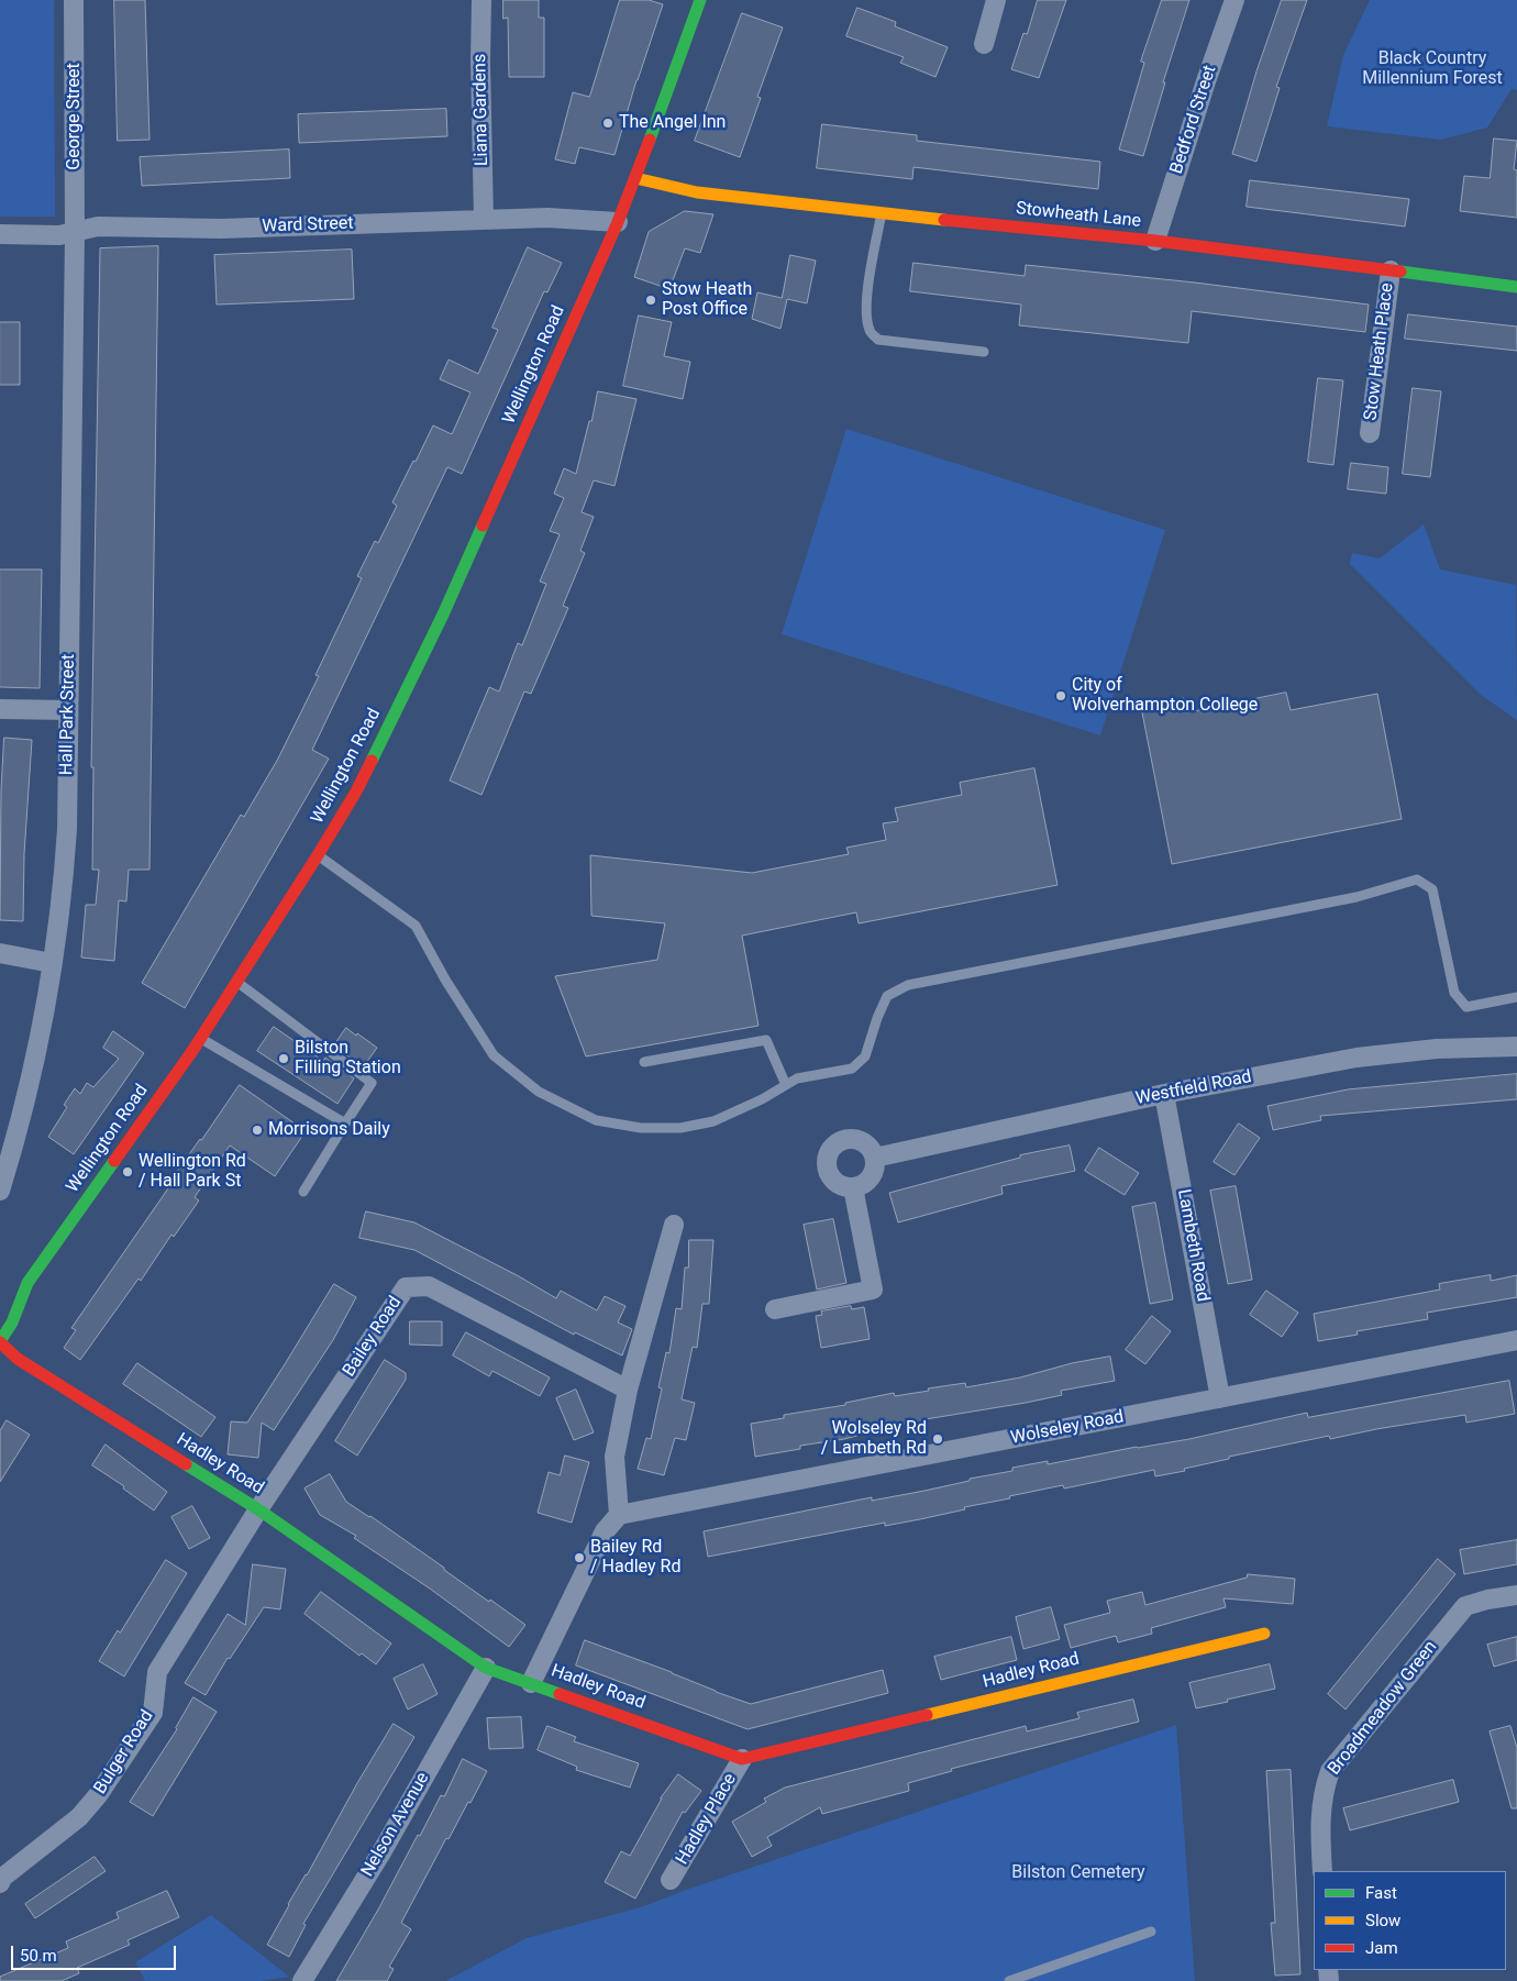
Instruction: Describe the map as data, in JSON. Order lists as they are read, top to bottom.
{
  "streets": {
    "main road": ["Stowheath Lane", "Wellington Road", "Hadley Road"],
    "street": [
      "Liana Gardens",
      "George Street",
      "Bedford Street",
      "Ward Street",
      "Stow Heath Place",
      "Hall Park Street",
      "Westfield Road",
      "Lambeth Road",
      "Bailey Road",
      "Wolseley Road",
      "Broadmeadow Green",
      "Bulger Road",
      "Hadley Place",
      "Nelson Avenue"
    ]
  },
  "crossings": [
    ["Liana Gardens", "Ward Street"],
    ["George Street", "Ward Street"],
    ["George Street", "Hall Park Street"],
    ["Bedford Street", "Stowheath Lane"],
    ["Stowheath Lane", "Stow Heath Place"],
    ["Stowheath Lane", "Wellington Road"],
    ["Ward Street", "Wellington Road"],
    ["Ward Street", "Hall Park Street"],
    ["Wellington Road", "Hadley Road"],
    ["Westfield Road", "Lambeth Road"],
    ["Lambeth Road", "Wolseley Road"],
    ["Bailey Road", "Hadley Road"],
    ["Bailey Road", "Bulger Road"],
    ["Hadley Road", "Bulger Road"],
    ["Hadley Road", "Hadley Place"],
    ["Hadley Road", "Nelson Avenue"]
  ],
  "parks": ["Black Country Millennium Forest", "Bilston Cemetery"],
  "places": [
    "The Angel Inn",
    "Stow Heath Post Office",
    "City of Wolverhampton College",
    "Bilston Filling Station",
    "Morrisons Daily",
    "Wellington Rd / Hall Park St",
    "Wolseley Rd / Lambeth Rd",
    "Bailey Rd / Hadley Rd"
  ],
  "legend": ["Fast", "Slow", "Jam"],
  "scale_bar": "50 m"
}
